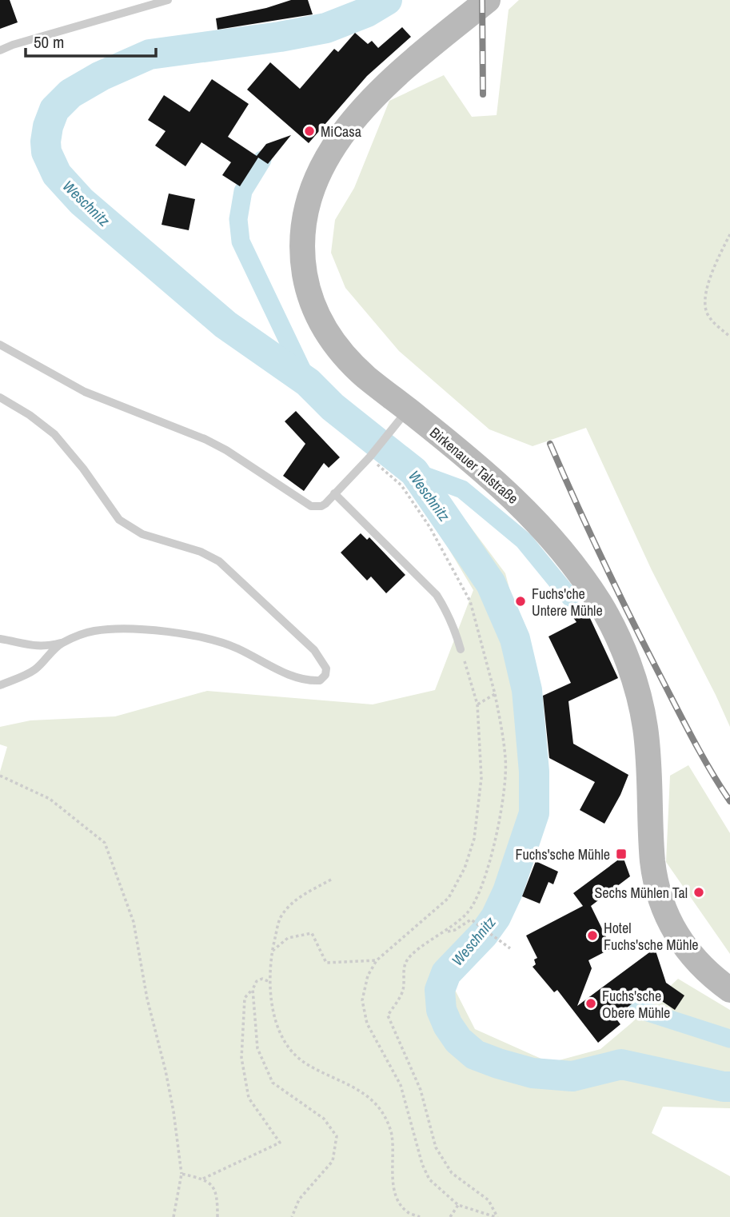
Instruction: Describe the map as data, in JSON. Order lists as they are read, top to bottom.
{
  "streets": {
    "main road": ["Birkenauer Talstraße"]
  },
  "water": ["Weschnitz"],
  "places": {
    "other": [
      "MiCasa",
      "Fuchs'che Untere Mühle",
      "Sechs Mühlen Tal",
      "Hotel Fuchs'sche Mühle",
      "Fuchs'sche Obere Mühle"
    ],
    "transit": ["Fuchs'sche Mühle"]
  },
  "scale_bar": "50 m"
}
